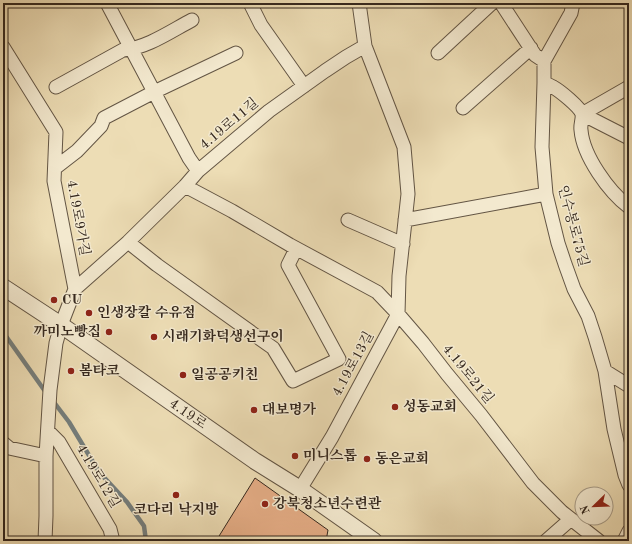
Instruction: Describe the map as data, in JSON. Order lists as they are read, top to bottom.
{
  "streets": {
    "street": [
      "4.19로11길",
      "4.19로9가길",
      "인수봉로75길",
      "4.19로13길",
      "4.19로21길",
      "4.19로",
      "4.19로12길"
    ]
  },
  "crossings": [
    ["4.19로11길", "4.19로9가길"],
    ["4.19로11길", "4.19로13길"],
    ["4.19로11길", "4.19로21길"],
    ["4.19로11길", "4.19로"],
    ["4.19로13길", "4.19로21길"],
    ["4.19로13길", "4.19로"]
  ],
  "places": [
    "CU",
    "인생장칼 수유점",
    "까미노빵집",
    "시래기화덕생선구이",
    "봄타코",
    "일공공키친",
    "성동교회",
    "대보명가",
    "미니스톱",
    "동은교회",
    "코다리 낙지방",
    "강북청소년수련관"
  ],
  "north": "bottom left"
}
